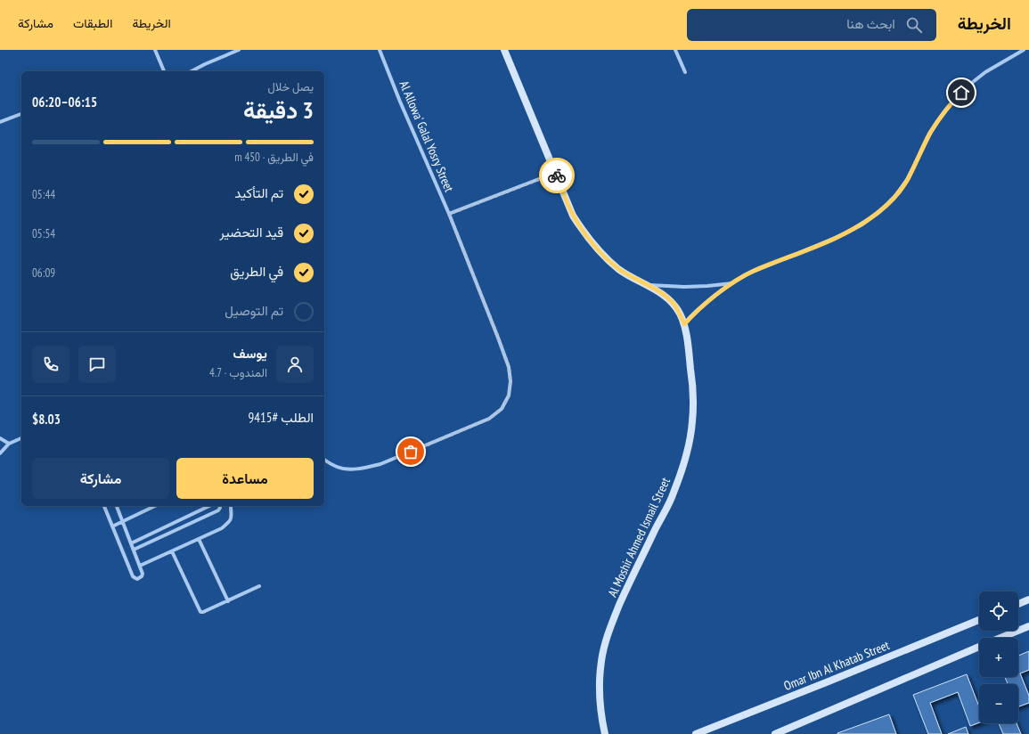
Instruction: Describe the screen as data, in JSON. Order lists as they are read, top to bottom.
{
  "streets": {
    "street": ["Al Allowa' Galal Yosry Street", "Al Moshir Ahmed Ismail Street", "Omar Ibn Al Khatab Street"]
  },
  "page": {
    "header": "الخريطة",
    "search": "ابحث هنا",
    "nav": ["الخريطة", "الطبقات", "مشاركة"],
    "heading": ["3 دقيقة", "يصل خلال", "06:15–06:20"],
    "panel": [
      "يوسف",
      "المندوب · 4.7",
      "الطلب #9415",
      "$8.03"
    ],
    "bar": "في الطريق · 450 m",
    "list": [
      ["تم التأكيد", "05:44"],
      ["قيد التحضير", "05:54"],
      ["في الطريق", "06:09"],
      "تم التوصيل"
    ],
    "buttons": ["مساعدة", "مشاركة"],
    "map_buttons": ["+", "−"]
  }
}
